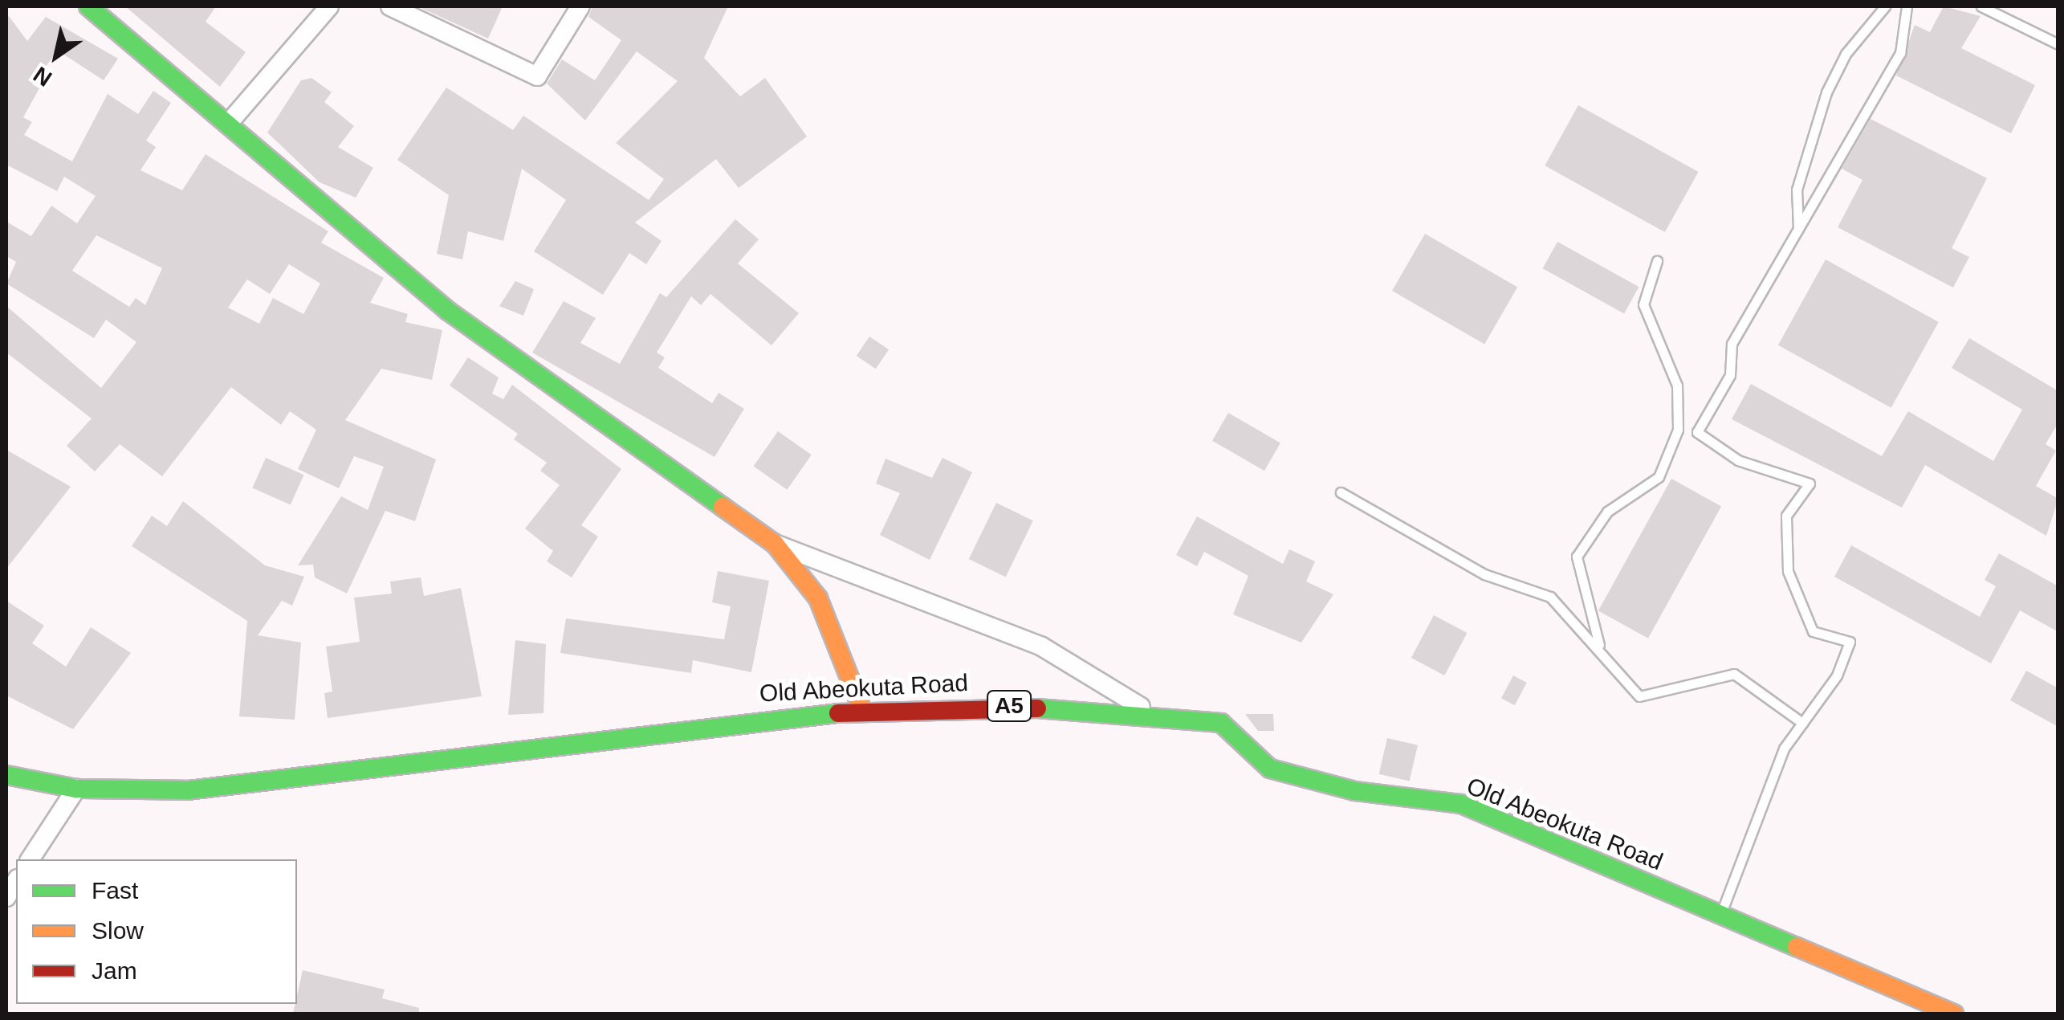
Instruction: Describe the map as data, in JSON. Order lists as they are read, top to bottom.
{
  "streets": {
    "main road": ["Old Abeokuta Road", "A5"]
  },
  "legend": ["Fast", "Slow", "Jam"],
  "north": "bottom left"
}
